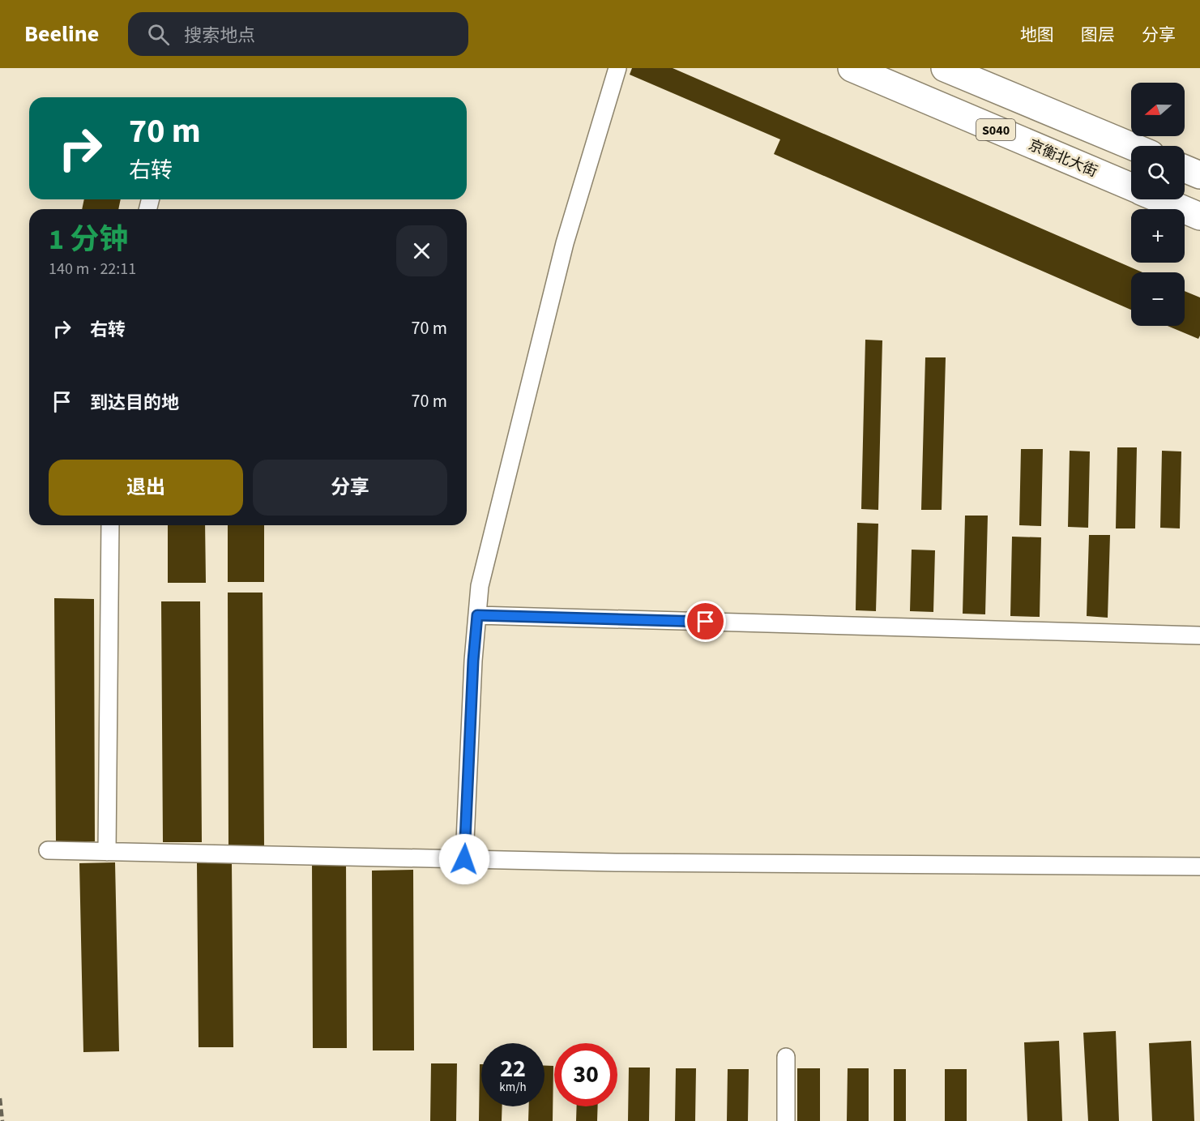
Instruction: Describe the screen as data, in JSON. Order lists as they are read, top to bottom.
{
  "streets": {
    "main road": ["S040", "京衡北大街"]
  },
  "north": "left",
  "page": {
    "header": "Beeline",
    "search": "搜索地点",
    "nav": ["地图", "图层", "分享"],
    "map_buttons": ["+", "−"],
    "turn": ["70 m", "右转"],
    "heading": ["1 分钟", "140 m · 22:11"],
    "list": [
      {
        "name": "右转",
        "value": "70 m"
      },
      {
        "name": "到达目的地",
        "value": "70 m"
      }
    ],
    "buttons": ["退出", "分享"],
    "speed": "22 km/h",
    "limit": "30"
  }
}
